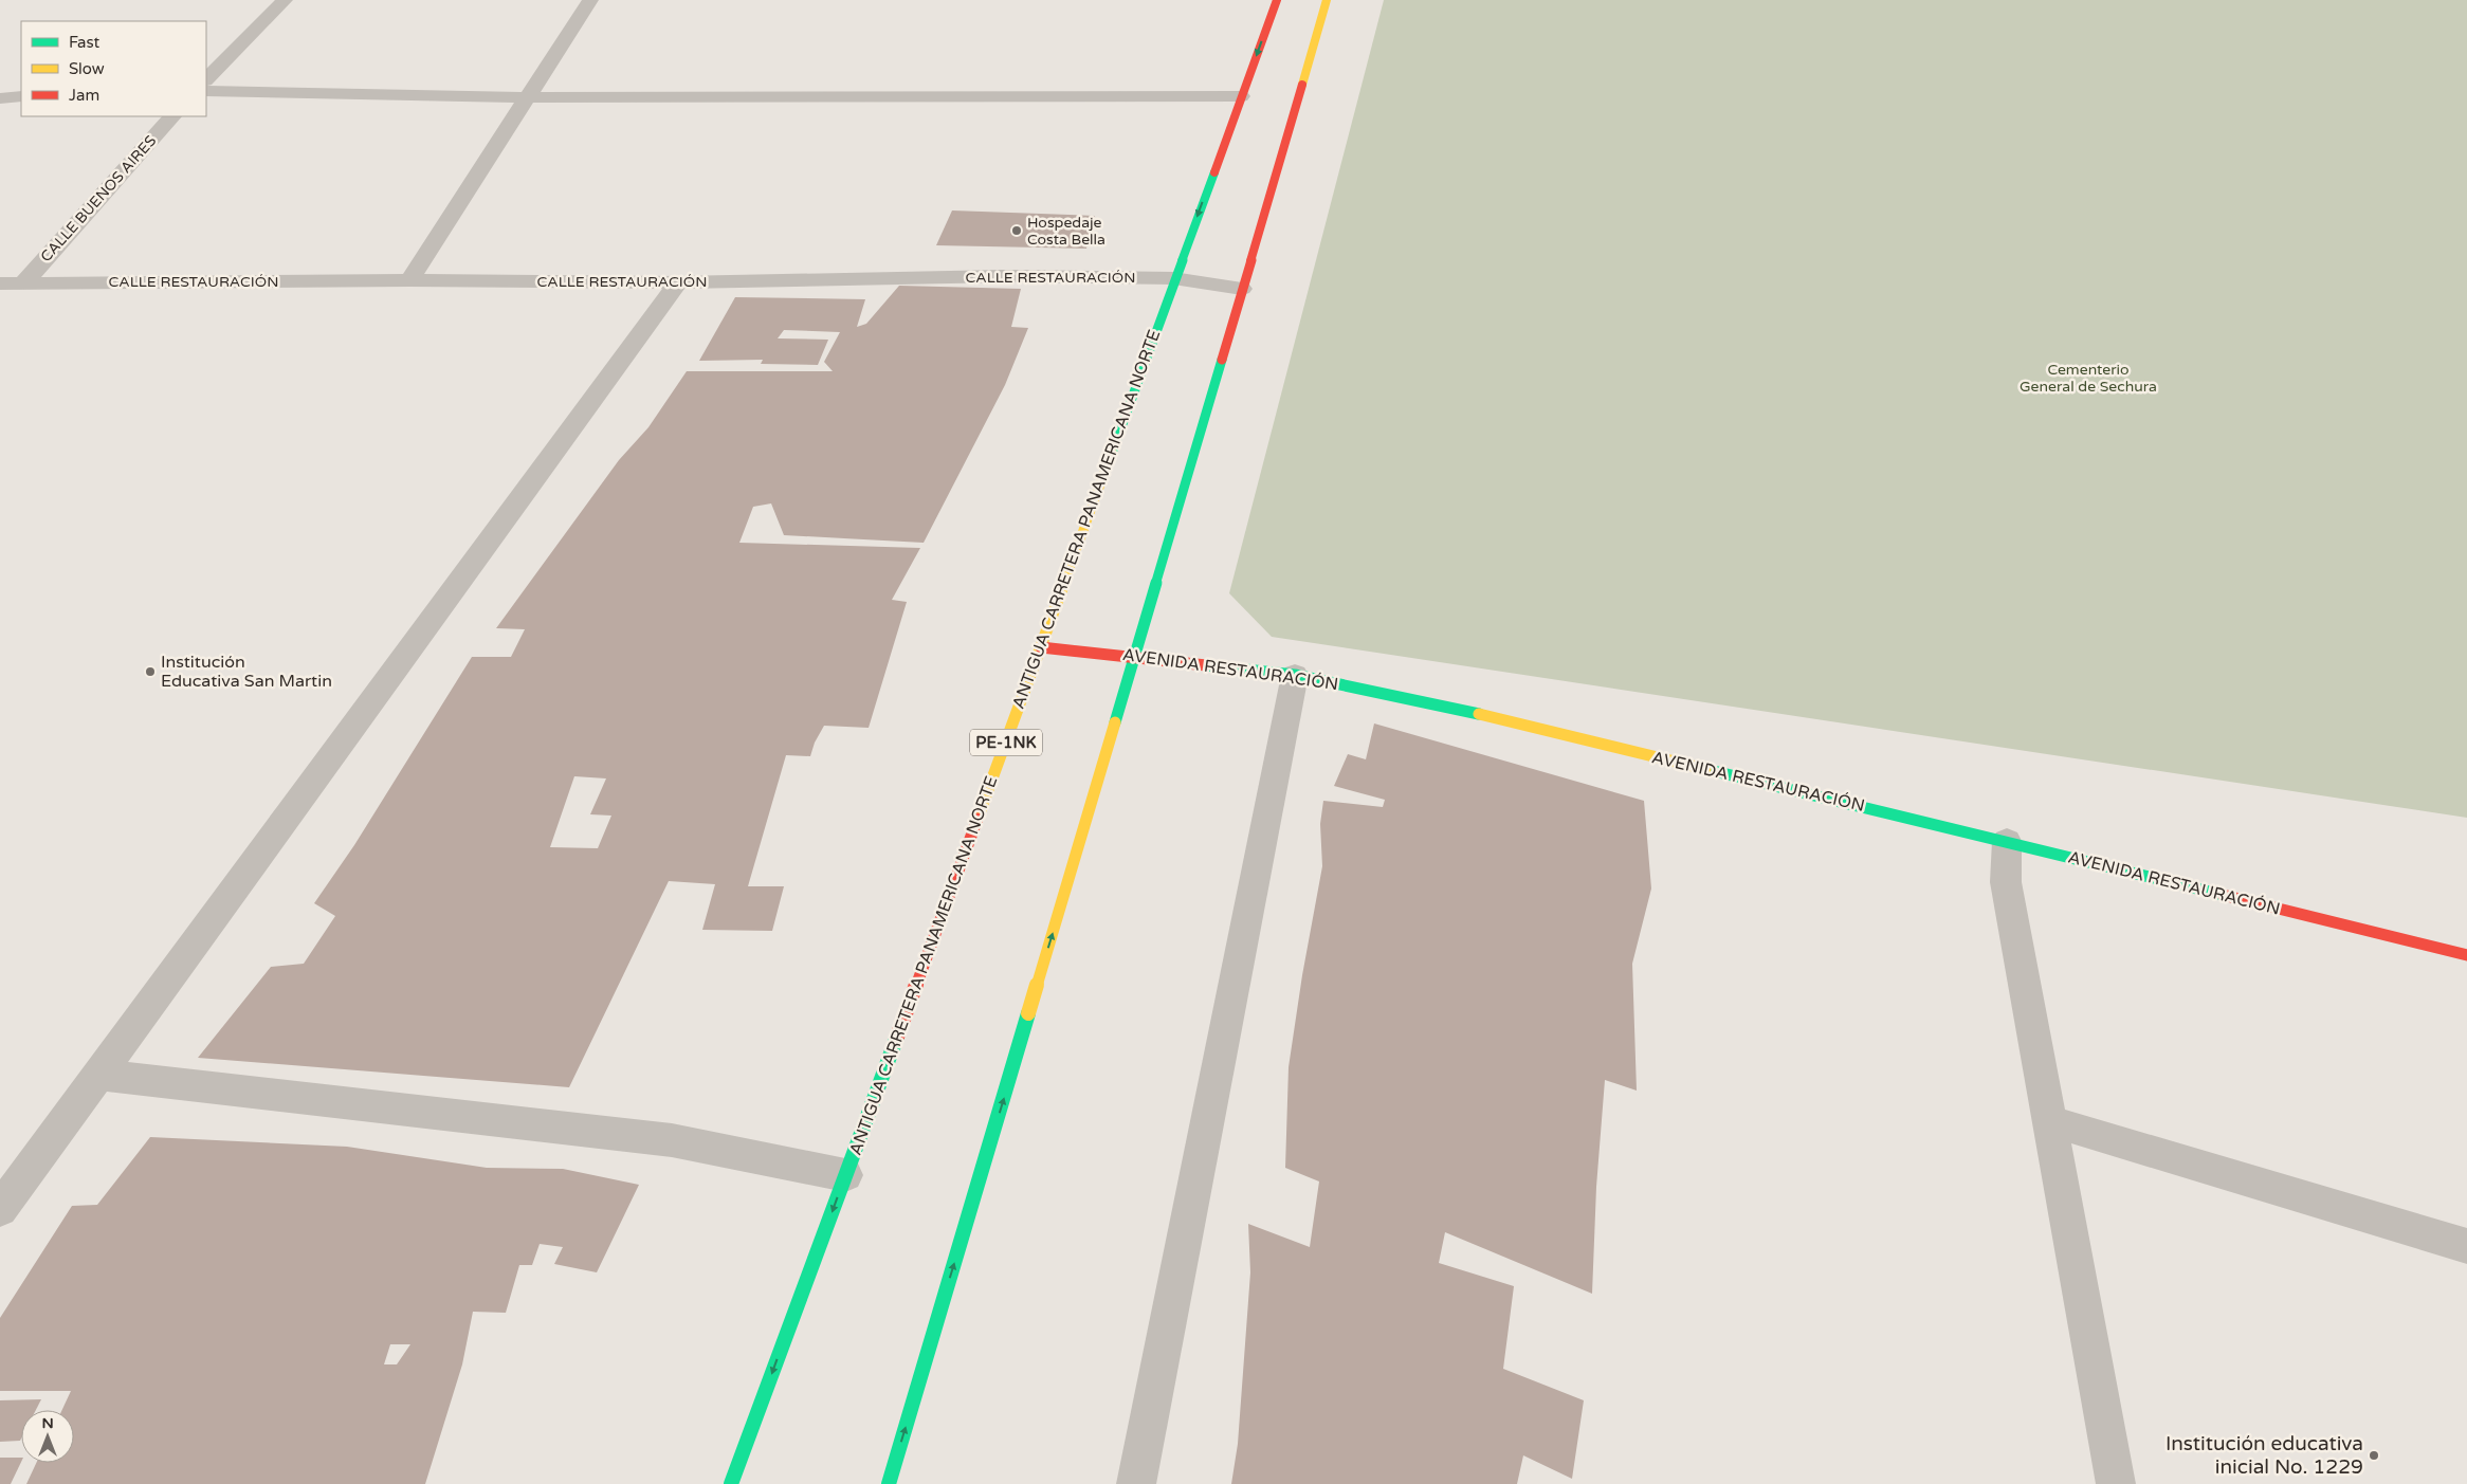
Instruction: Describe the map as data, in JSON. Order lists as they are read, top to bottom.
{
  "streets": {
    "main road": ["ANTIGUA CARRETERA PANAMERICANA NORTE", "AVENIDA RESTAURACIÓN", "PE-1NK"],
    "street": ["CALLE BUENOS AIRES", "CALLE RESTAURACIÓN"]
  },
  "crossings": [
    ["CALLE BUENOS AIRES", "CALLE RESTAURACIÓN"],
    ["CALLE RESTAURACIÓN", "ANTIGUA CARRETERA PANAMERICANA NORTE"],
    ["ANTIGUA CARRETERA PANAMERICANA NORTE", "AVENIDA RESTAURACIÓN"]
  ],
  "parks": ["Cementerio General de Sechura"],
  "places": ["Hospedaje Costa Bella", "Institución Educativa San Martin", "Institución educativa inicial No. 1229"],
  "legend": ["Fast", "Slow", "Jam"],
  "north": "top"
}
